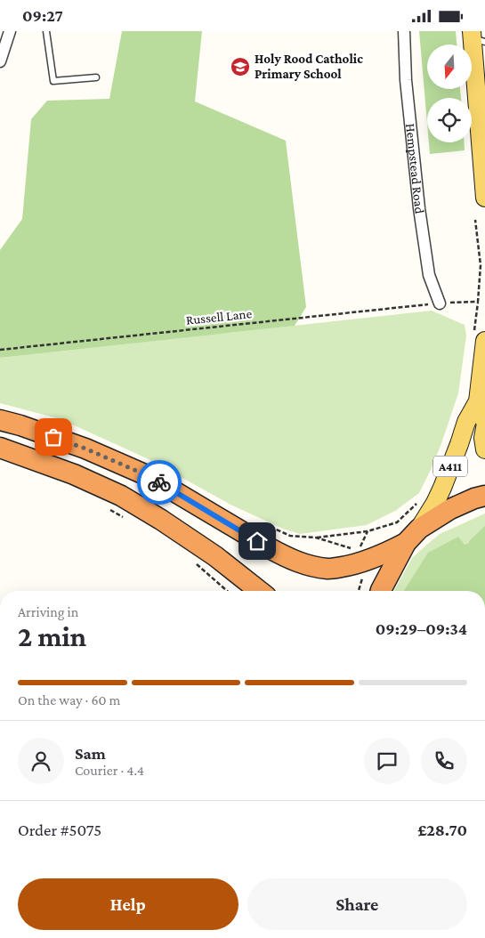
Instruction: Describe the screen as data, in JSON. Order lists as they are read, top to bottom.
{
  "streets": {
    "main road": ["A411"],
    "street": ["Hempstead Road"],
    "path": ["Russell Lane"]
  },
  "crossings": [
    ["Hempstead Road", "Russell Lane"]
  ],
  "places": {
    "school or university": ["Holy Rood Catholic Primary School"]
  },
  "north": "bottom",
  "page": {
    "status": "09:27",
    "heading": ["2 min", "Arriving in", "09:29–09:34"],
    "panel": [
      "Sam",
      "Courier · 4.4",
      "Order #5075",
      "£28.70"
    ],
    "bar": "On the way · 60 m",
    "buttons": ["Help", "Share"]
  }
}
